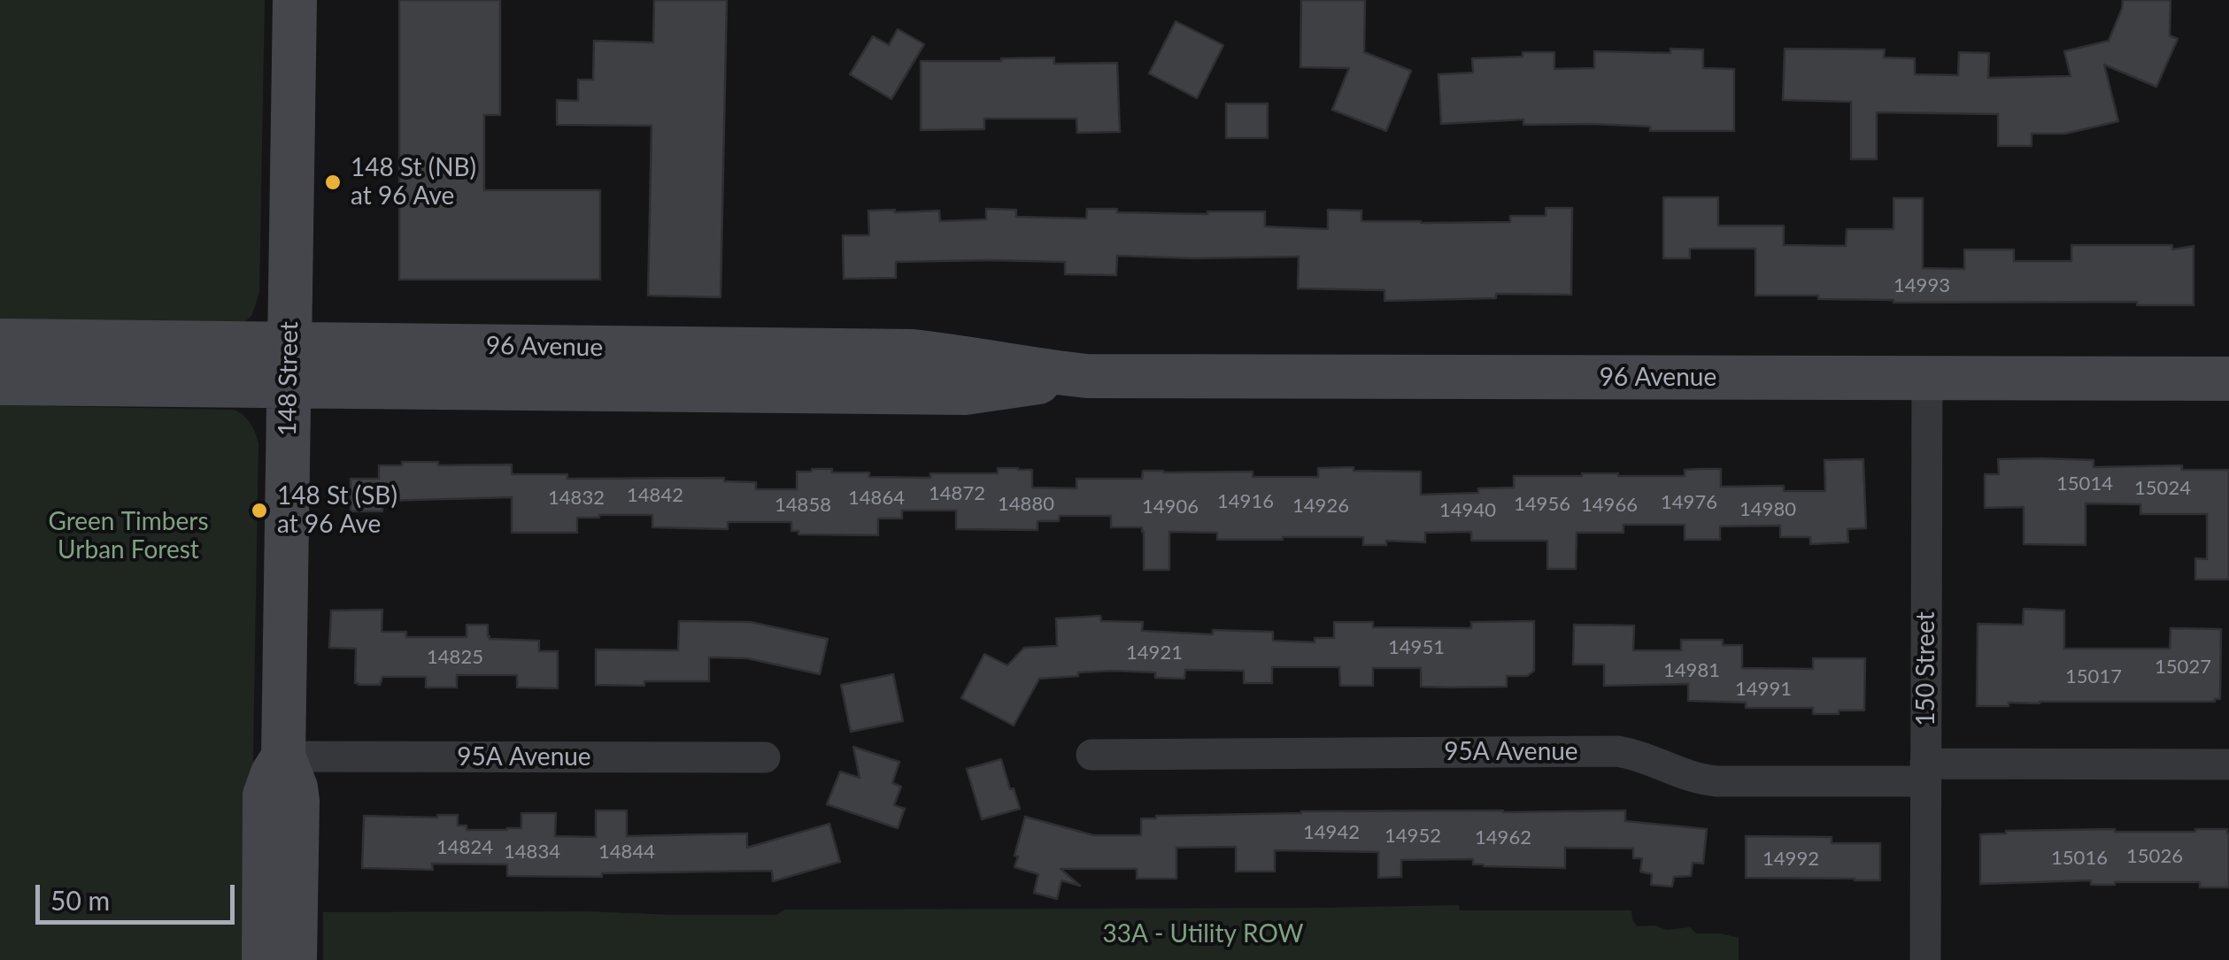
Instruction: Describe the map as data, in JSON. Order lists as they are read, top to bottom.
{
  "streets": {
    "main road": ["96 Avenue", "148 Street"],
    "street": ["150 Street", "95A Avenue"]
  },
  "crossings": [
    ["96 Avenue", "148 Street"],
    ["96 Avenue", "150 Street"],
    ["148 Street", "95A Avenue"],
    ["150 Street", "95A Avenue"]
  ],
  "parks": ["Green Timbers Urban Forest", "33A - Utility ROW"],
  "places": ["148 St (NB) at 96 Ave", "148 St (SB) at 96 Ave"],
  "house_numbers": [
    "14993",
    "15014",
    "15024",
    "14872",
    "14842",
    "14832",
    "14864",
    "14916",
    "14976",
    "14880",
    "14956",
    "14858",
    "14966",
    "14926",
    "14906",
    "14980",
    "14940",
    "14951",
    "14921",
    "14825",
    "15027",
    "14981",
    "15017",
    "14991",
    "14942",
    "14952",
    "14962",
    "14824",
    "14834",
    "14844",
    "15026",
    "15016",
    "14992"
  ],
  "scale_bar": "50 m"
}
